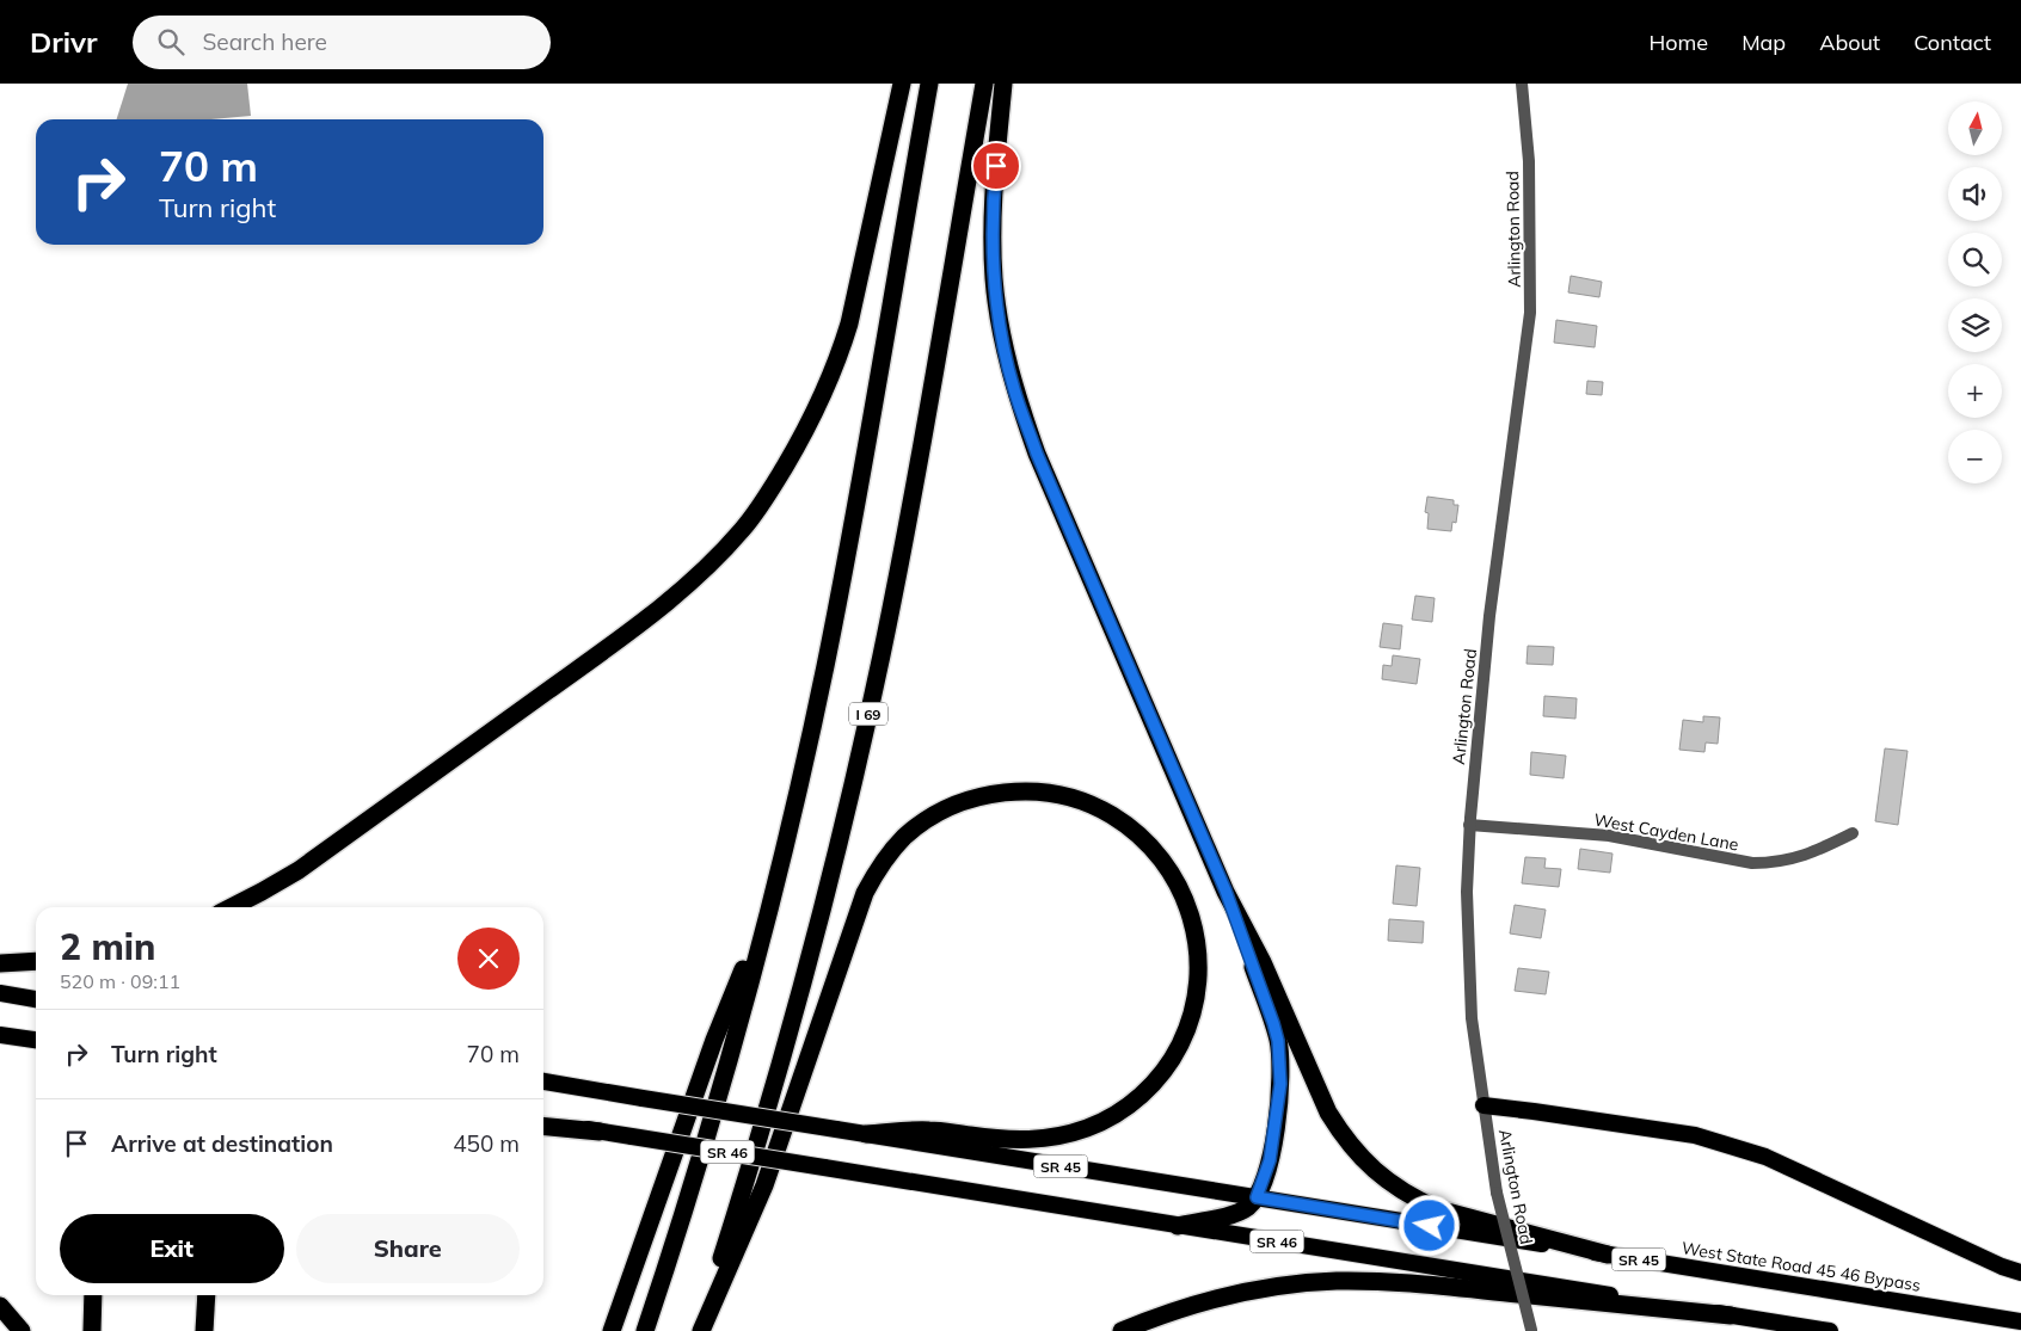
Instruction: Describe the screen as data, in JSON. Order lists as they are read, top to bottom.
{
  "streets": {
    "highway": [
      "I 69",
      "SR 46",
      "SR 45",
      "West State Road 45 46 Bypass"
    ],
    "street": ["Arlington Road", "West Cayden Lane"]
  },
  "crossings": [
    ["Arlington Road", "West Cayden Lane"],
    ["SR 45", "West State Road 45 46 Bypass"]
  ],
  "north": "top",
  "page": {
    "header": "Drivr",
    "search": "Search here",
    "nav": [
      "Home",
      "Map",
      "About",
      "Contact"
    ],
    "map_buttons": ["+", "−"],
    "turn": ["70 m", "Turn right"],
    "heading": ["2 min", "520 m · 09:11"],
    "list": [
      {
        "name": "Turn right",
        "value": "70 m"
      },
      {
        "name": "Arrive at destination",
        "value": "450 m"
      }
    ],
    "buttons": ["Exit", "Share"]
  }
}
